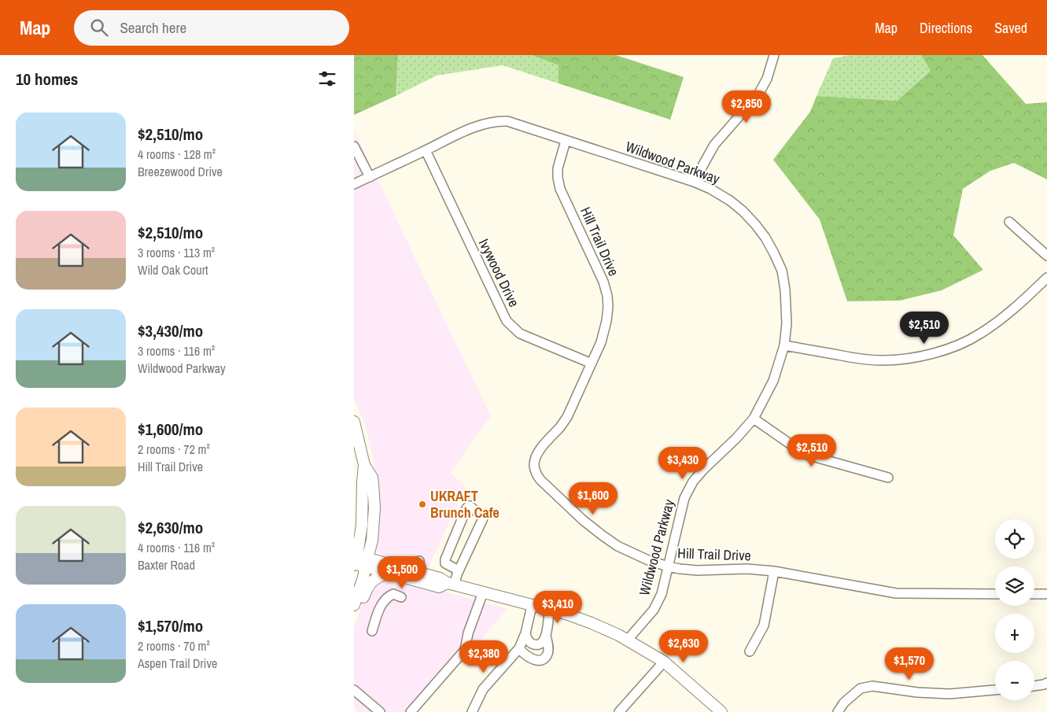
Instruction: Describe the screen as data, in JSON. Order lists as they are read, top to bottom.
{
  "streets": {
    "street": ["Wildwood Parkway", "Hill Trail Drive", "Ivywood Drive"]
  },
  "crossings": [
    ["Wildwood Parkway", "Hill Trail Drive"],
    ["Wildwood Parkway", "Ivywood Drive"],
    ["Hill Trail Drive", "Ivywood Drive"]
  ],
  "places": ["UKRAFT Brunch Cafe"],
  "page": {
    "header": "Map",
    "search": "Search here",
    "nav": ["Map", "Directions", "Saved"],
    "heading": "10 homes",
    "price": [
      "$2,850",
      "$2,510",
      "$2,510",
      "$3,430",
      "$1,600",
      "$1,500",
      "$3,410",
      "$2,630",
      "$2,380",
      "$1,570"
    ],
    "list": [
      {
        "name": "$2,510/mo",
        "note": "4 rooms · 128 m² · Breezewood Drive"
      },
      {
        "name": "$2,510/mo",
        "note": "3 rooms · 113 m² · Wild Oak Court"
      },
      {
        "name": "$3,430/mo",
        "note": "3 rooms · 116 m² · Wildwood Parkway"
      },
      {
        "name": "$1,600/mo",
        "note": "2 rooms · 72 m² · Hill Trail Drive"
      },
      {
        "name": "$2,630/mo",
        "note": "4 rooms · 116 m² · Baxter Road"
      },
      {
        "name": "$1,570/mo",
        "note": "2 rooms · 70 m² · Aspen Trail Drive"
      }
    ],
    "map_buttons": ["+", "−"]
  }
}
